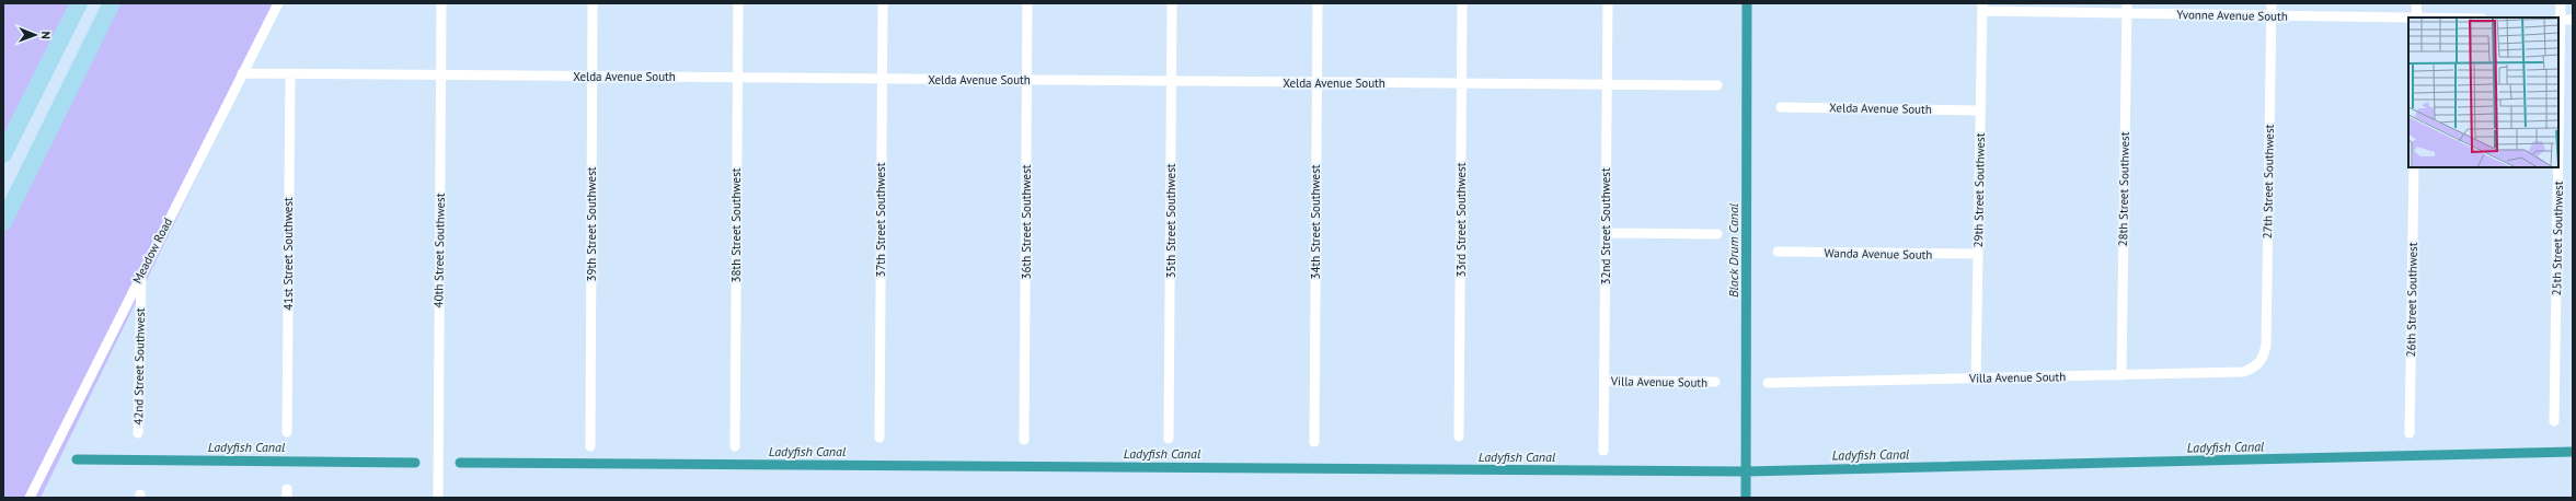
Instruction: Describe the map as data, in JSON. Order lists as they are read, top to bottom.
{
  "streets": {
    "street": [
      "Yvonne Avenue South",
      "Xelda Avenue South",
      "27th Street Southwest",
      "28th Street Southwest",
      "29th Street Southwest",
      "37th Street Southwest",
      "33rd Street Southwest",
      "35th Street Southwest",
      "36th Street Southwest",
      "34th Street Southwest",
      "39th Street Southwest",
      "38th Street Southwest",
      "32nd Street Southwest",
      "25th Street Southwest",
      "Meadow Road",
      "40th Street Southwest",
      "41st Street Southwest",
      "Wanda Avenue South",
      "26th Street Southwest",
      "42nd Street Southwest",
      "Villa Avenue South"
    ]
  },
  "crossings": [
    ["Yvonne Avenue South", "27th Street Southwest"],
    ["Yvonne Avenue South", "28th Street Southwest"],
    ["Yvonne Avenue South", "29th Street Southwest"],
    ["Xelda Avenue South", "29th Street Southwest"],
    ["Xelda Avenue South", "37th Street Southwest"],
    ["Xelda Avenue South", "33rd Street Southwest"],
    ["Xelda Avenue South", "35th Street Southwest"],
    ["Xelda Avenue South", "36th Street Southwest"],
    ["Xelda Avenue South", "34th Street Southwest"],
    ["Xelda Avenue South", "39th Street Southwest"],
    ["Xelda Avenue South", "38th Street Southwest"],
    ["Xelda Avenue South", "32nd Street Southwest"],
    ["Xelda Avenue South", "Meadow Road"],
    ["Xelda Avenue South", "40th Street Southwest"],
    ["Xelda Avenue South", "41st Street Southwest"],
    ["27th Street Southwest", "Villa Avenue South"],
    ["28th Street Southwest", "Villa Avenue South"],
    ["29th Street Southwest", "Wanda Avenue South"],
    ["29th Street Southwest", "Villa Avenue South"],
    ["32nd Street Southwest", "Villa Avenue South"],
    ["Meadow Road", "42nd Street Southwest"]
  ],
  "water": ["Black Drum Canal", "Ladyfish Canal"],
  "north": "right"
}
